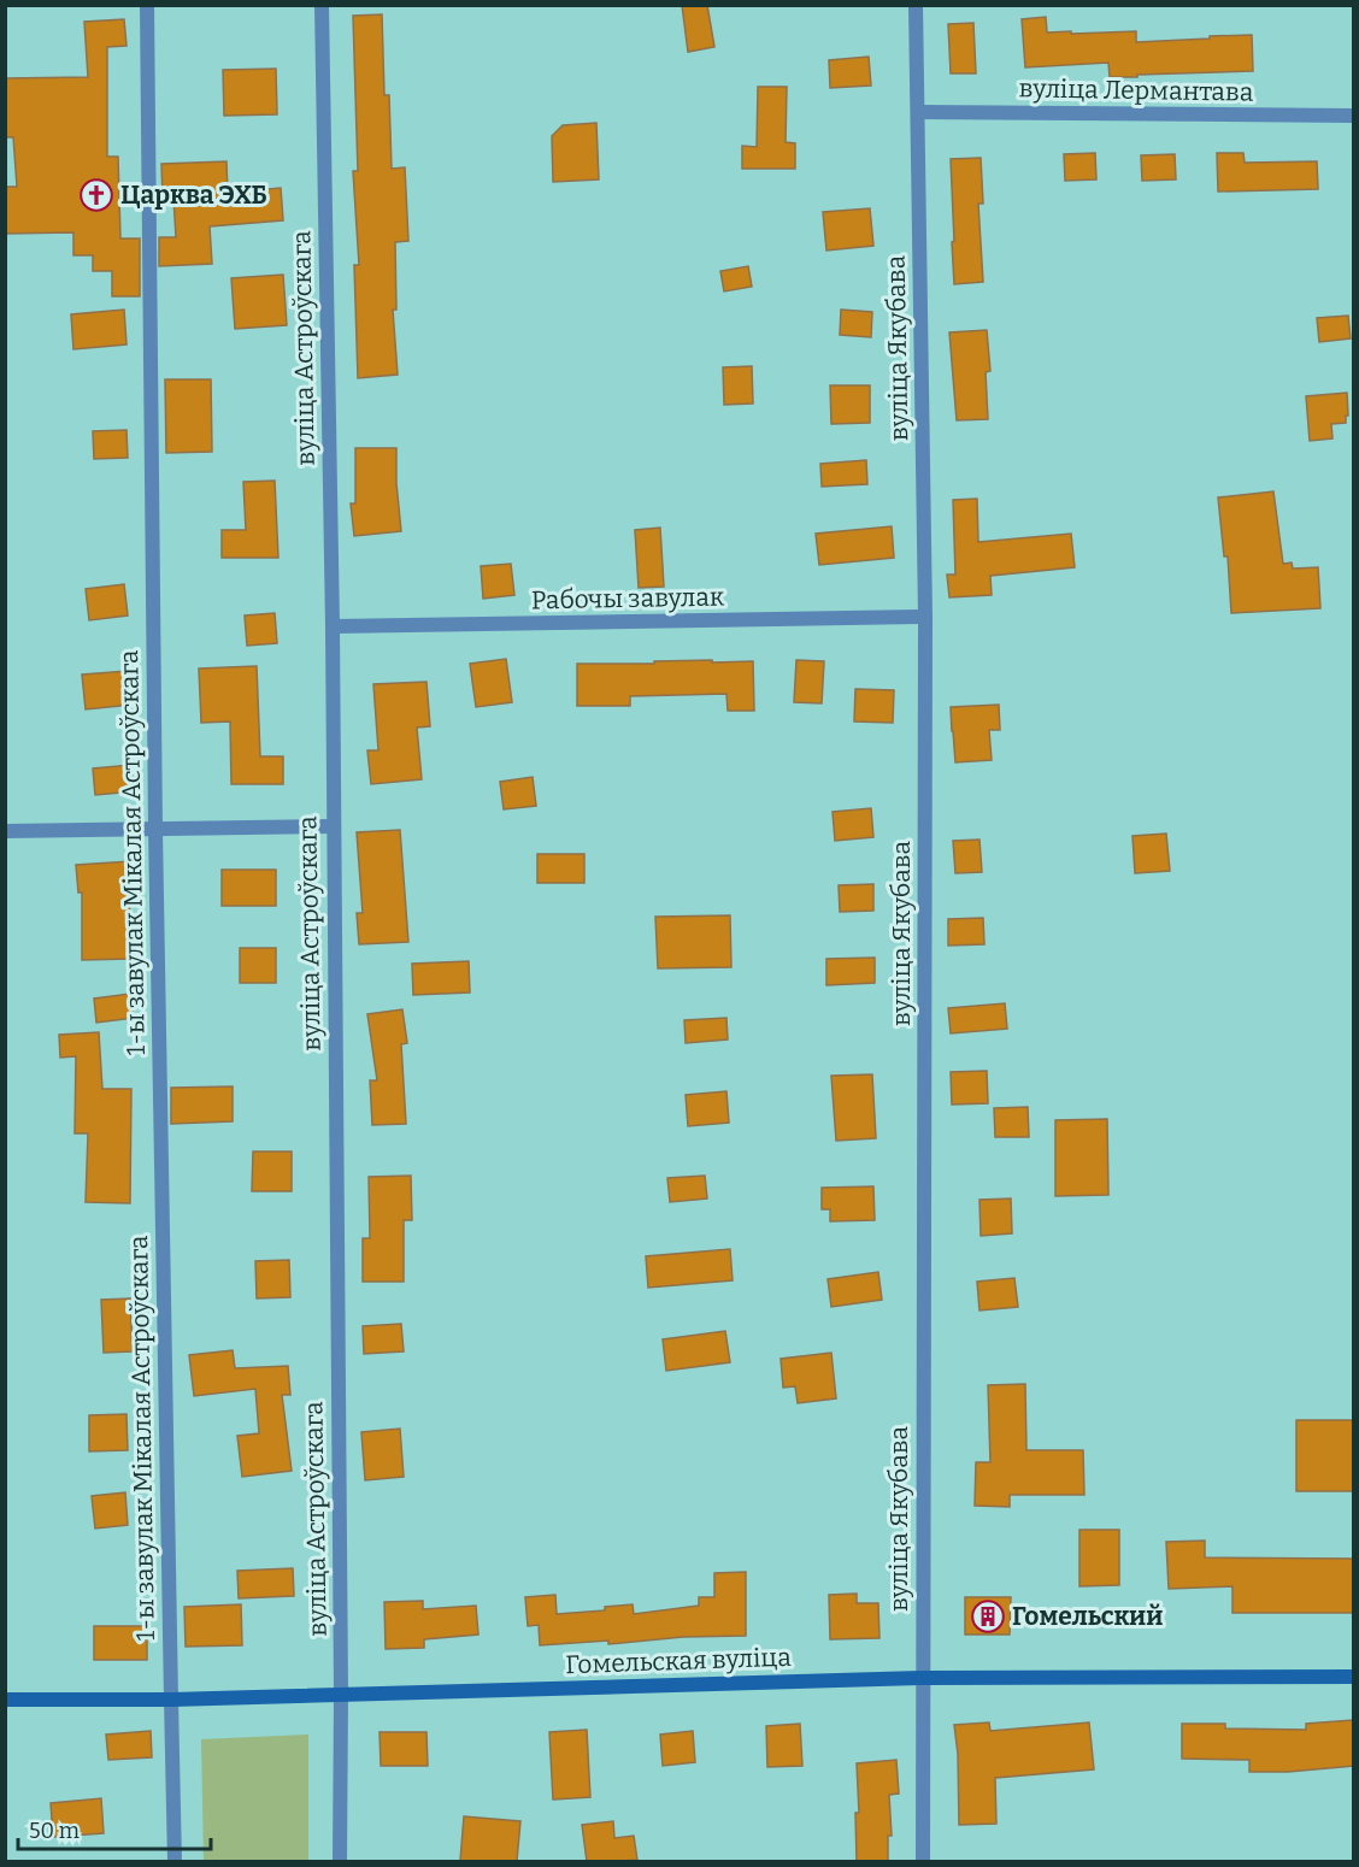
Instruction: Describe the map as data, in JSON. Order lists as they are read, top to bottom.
{
  "streets": {
    "street": [
      "вуліца Лермантава",
      "вуліца Астроўскага",
      "вуліца Якубава",
      "Рабочы завулак",
      "1-ы завулак Мікалая Астроўскага",
      "Гомельская вуліца"
    ]
  },
  "crossings": [
    ["вуліца Лермантава", "вуліца Якубава"],
    ["вуліца Астроўскага", "Рабочы завулак"],
    ["вуліца Астроўскага", "Гомельская вуліца"],
    ["вуліца Якубава", "Рабочы завулак"],
    ["вуліца Якубава", "Гомельская вуліца"],
    ["1-ы завулак Мікалая Астроўскага", "Гомельская вуліца"]
  ],
  "places": {
    "church": ["Царква ЭХБ"],
    "building": ["Гомельский"]
  },
  "scale_bar": "50 m"
}
